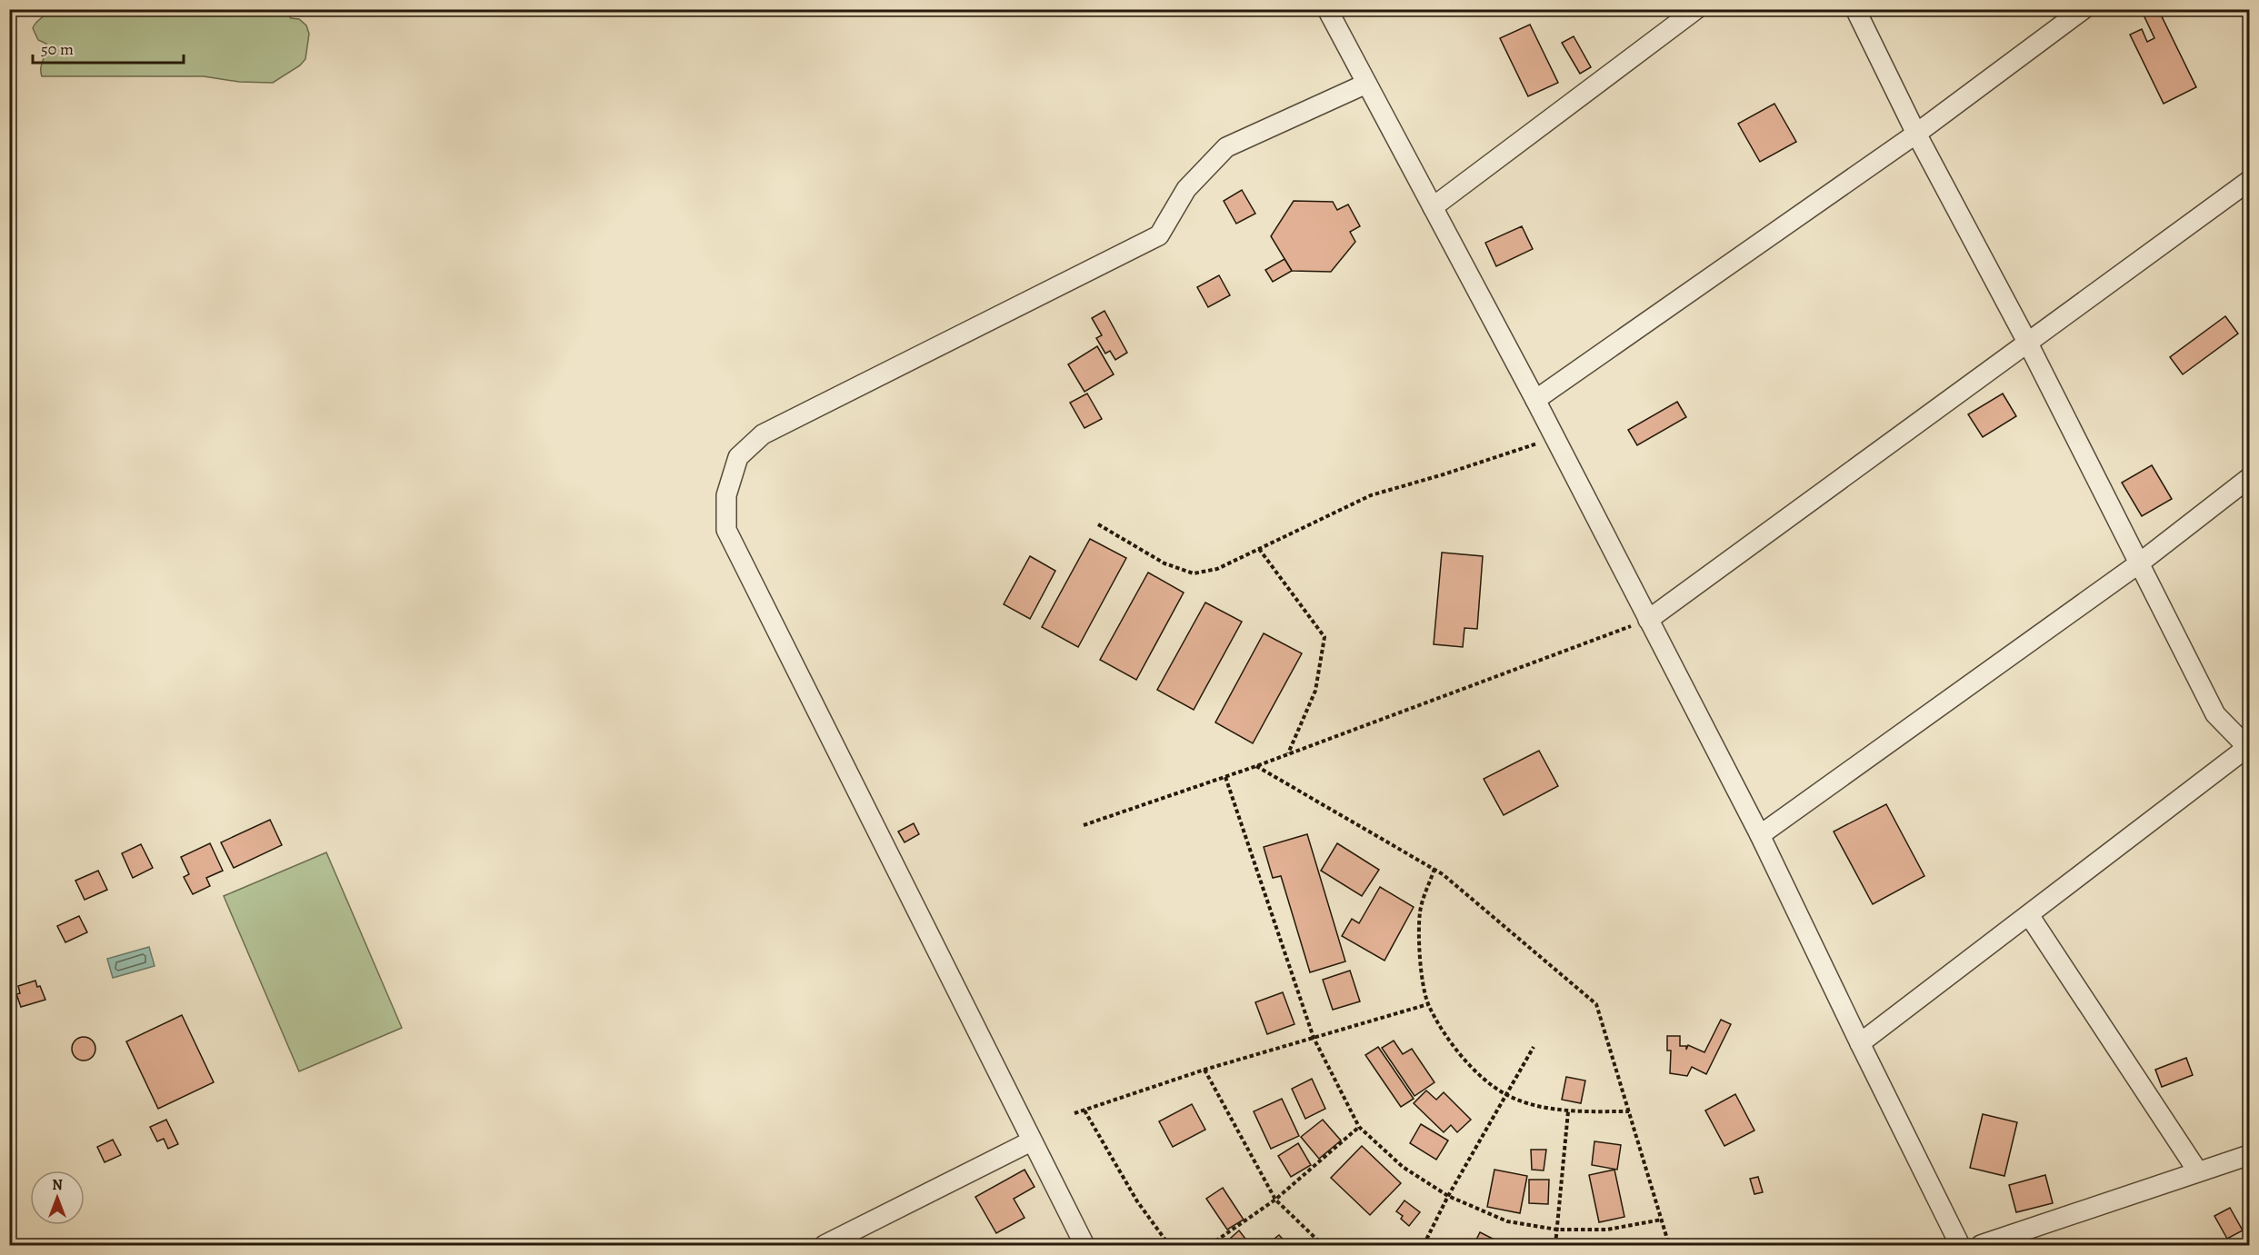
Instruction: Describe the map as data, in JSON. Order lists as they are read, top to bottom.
{
  "scale_bar": "50 m",
  "north": "top"
}
